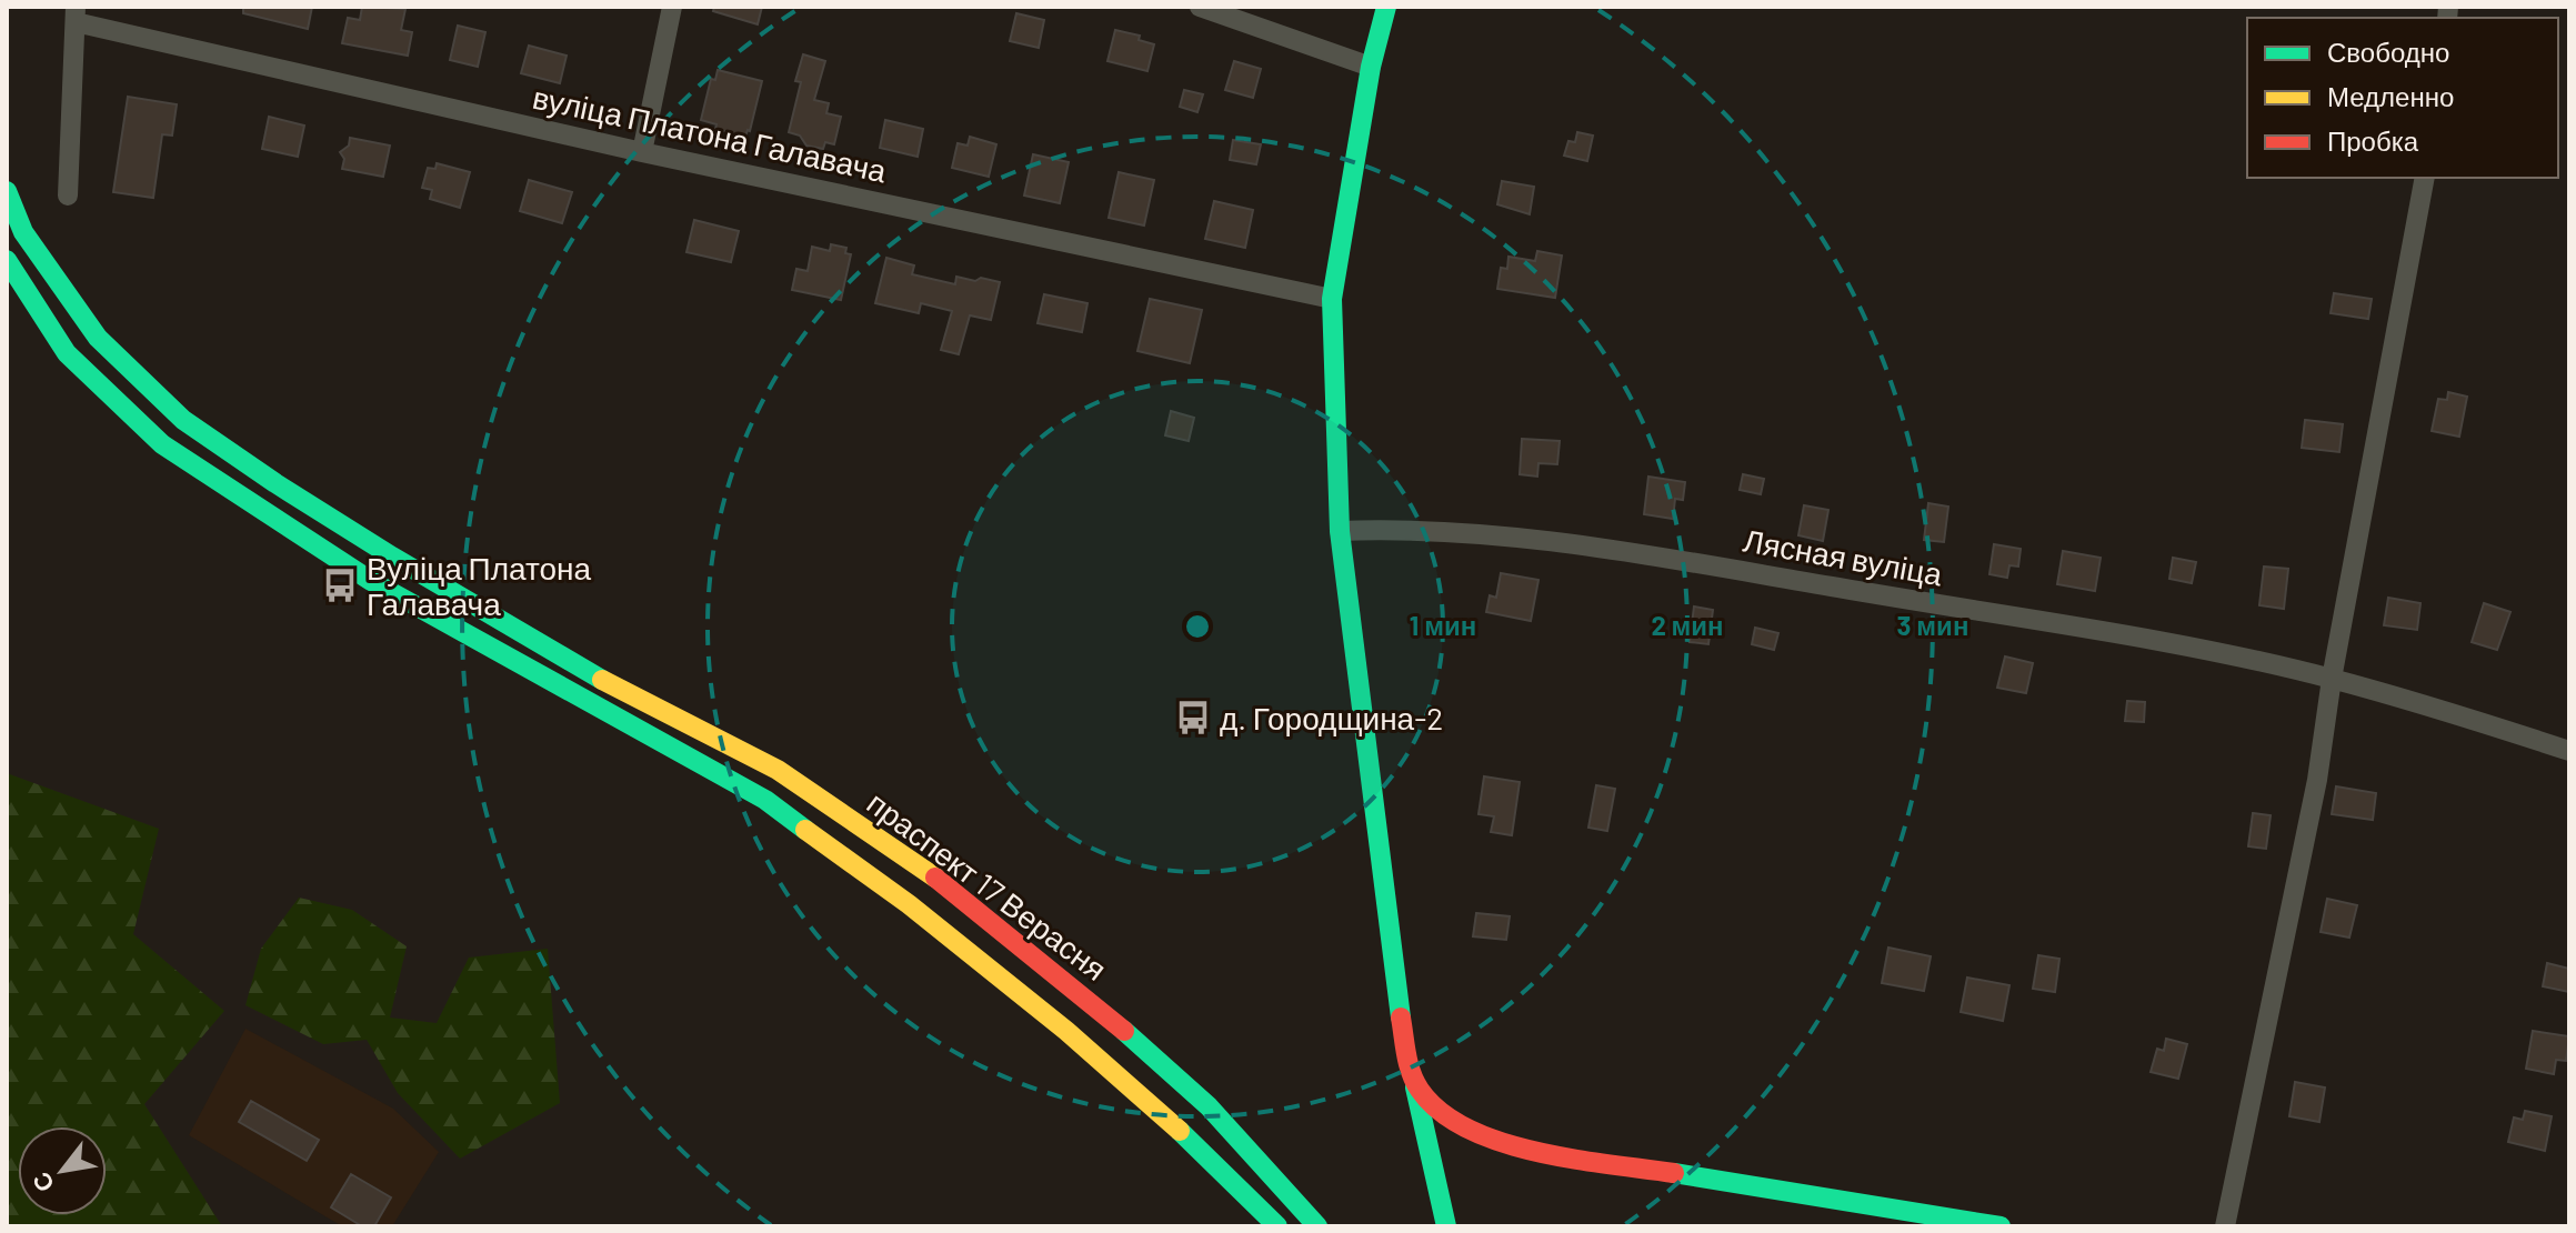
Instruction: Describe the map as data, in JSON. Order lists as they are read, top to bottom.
{
  "streets": {
    "main road": ["праспект 17 Верасня"],
    "street": ["вуліца Платона Галавача", "Лясная вуліца"]
  },
  "places": {
    "bus stop": ["Вуліца Платона Галавача", "д. Городщина-2"]
  },
  "legend": ["Свободно", "Медленно", "Пробка"],
  "north": "bottom left",
  "rings": ["1 мин", "2 мин", "3 мин"]
}
